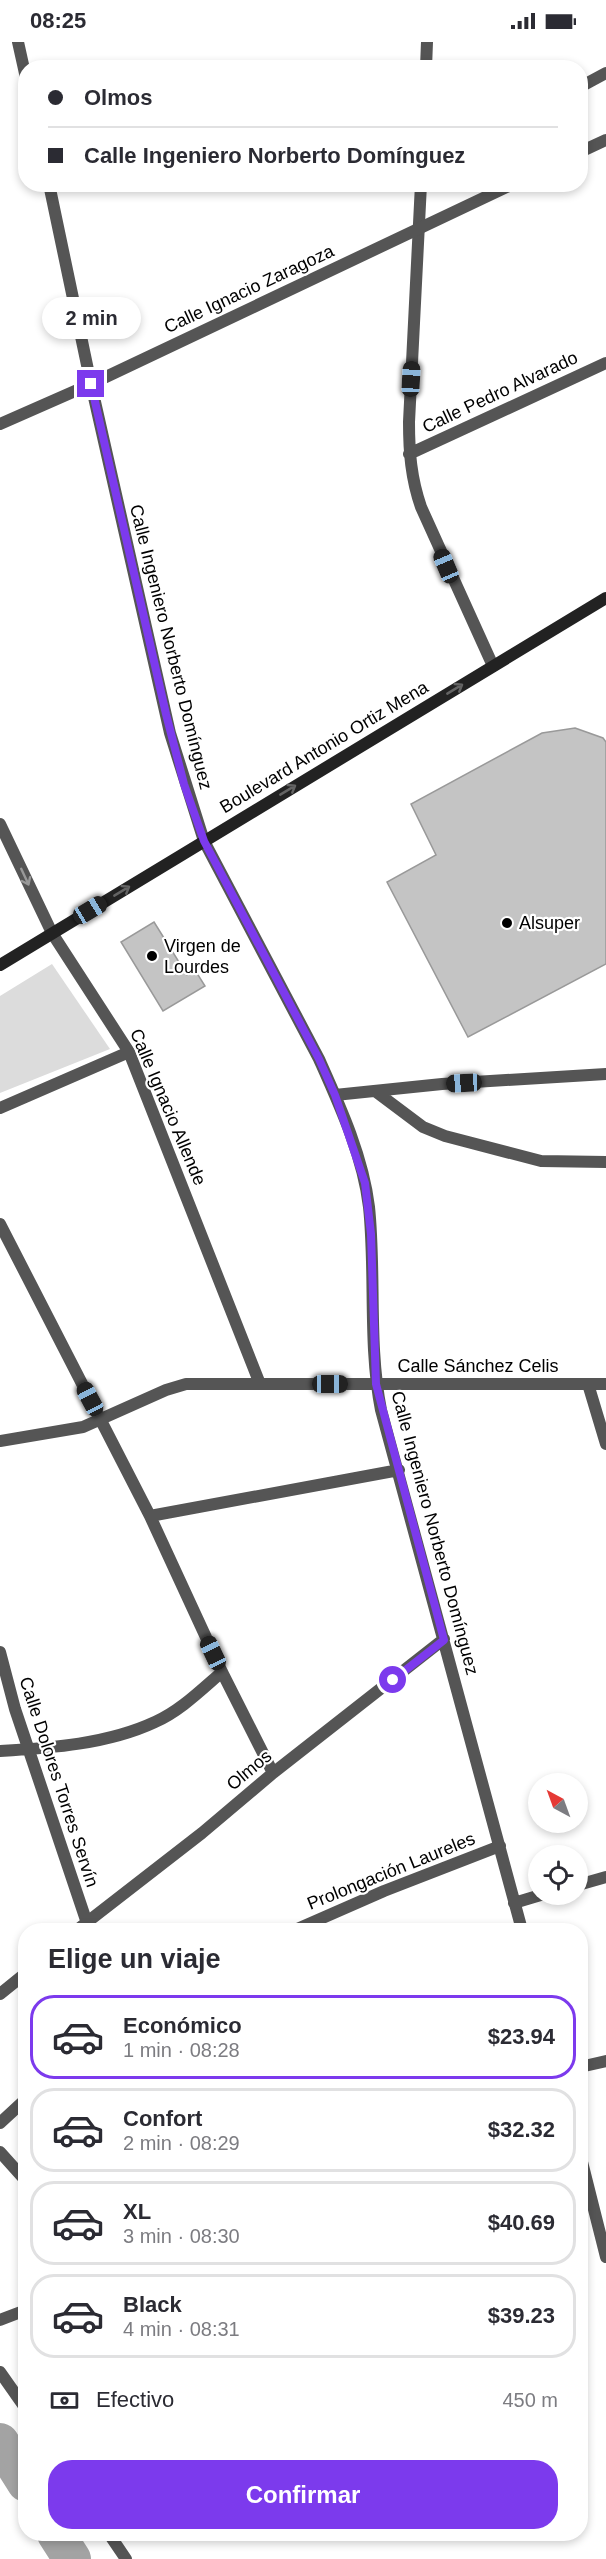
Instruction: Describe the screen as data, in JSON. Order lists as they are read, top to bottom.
{
  "streets": {
    "main road": ["Boulevard Antonio Ortiz Mena"],
    "street": [
      "Calle Ignacio Zaragoza",
      "Calle Pedro Alvarado",
      "Calle Ingeniero Norberto Domínguez",
      "Calle Ignacio Allende",
      "Calle Sánchez Celis",
      "Olmos",
      "Calle Dolores Torres Servín",
      "Prolongación Laureles"
    ]
  },
  "crossings": [
    ["Calle Ignacio Zaragoza", "Calle Ingeniero Norberto Domínguez"],
    ["Calle Ingeniero Norberto Domínguez", "Boulevard Antonio Ortiz Mena"],
    ["Calle Ingeniero Norberto Domínguez", "Calle Sánchez Celis"],
    ["Calle Ingeniero Norberto Domínguez", "Olmos"],
    ["Calle Ingeniero Norberto Domínguez", "Prolongación Laureles"],
    ["Boulevard Antonio Ortiz Mena", "Calle Ignacio Allende"],
    ["Calle Ignacio Allende", "Calle Sánchez Celis"]
  ],
  "one_way": ["Boulevard Antonio Ortiz Mena"],
  "places": ["Alsuper", "Virgen de Lourdes"],
  "north": "top left",
  "page": {
    "status": "08:25",
    "banner": ["Olmos", "Calle Ingeniero Norberto Domínguez"],
    "bubble": "2 min",
    "heading": "Elige un viaje",
    "list": [
      {
        "name": "Económico",
        "note": "1 min · 08:28",
        "value": "$23.94"
      },
      {
        "name": "Confort",
        "note": "2 min · 08:29",
        "value": "$32.32"
      },
      {
        "name": "XL",
        "note": "3 min · 08:30",
        "value": "$40.69"
      },
      {
        "name": "Black",
        "note": "4 min · 08:31",
        "value": "$39.23"
      }
    ],
    "pay": ["Efectivo", "450 m"],
    "buttons": "Confirmar"
  }
}
